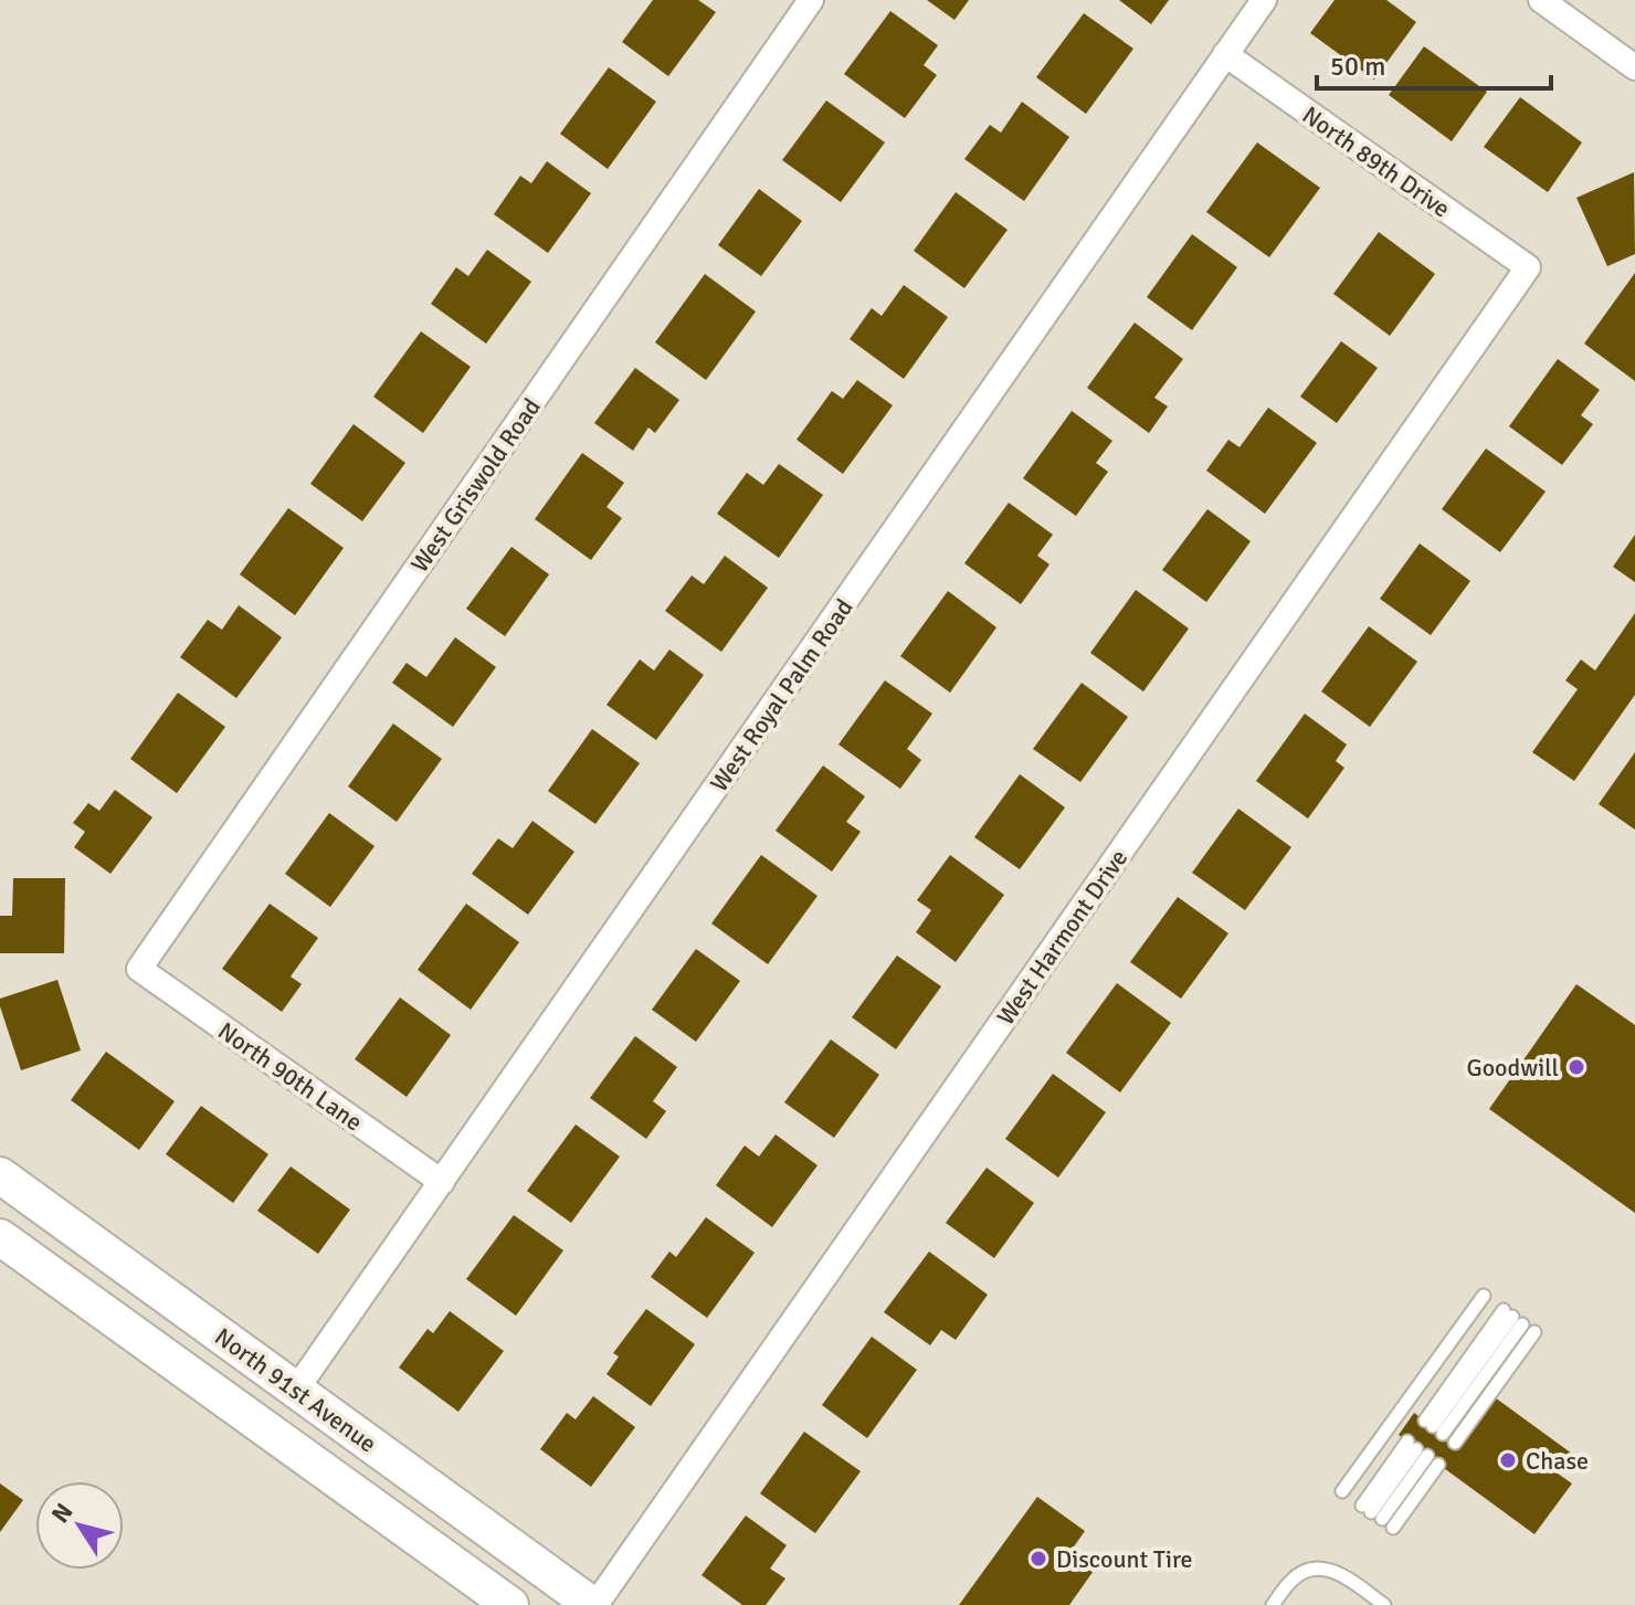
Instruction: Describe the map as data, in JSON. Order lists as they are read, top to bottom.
{
  "streets": {
    "main road": ["North 91st Avenue"],
    "street": [
      "North 89th Drive",
      "West Griswold Road",
      "West Royal Palm Road",
      "West Harmont Drive",
      "North 90th Lane"
    ]
  },
  "crossings": [
    ["North 89th Drive", "West Royal Palm Road"],
    ["North 89th Drive", "West Harmont Drive"],
    ["West Griswold Road", "North 90th Lane"],
    ["West Royal Palm Road", "North 90th Lane"],
    ["West Royal Palm Road", "North 91st Avenue"],
    ["West Harmont Drive", "North 91st Avenue"]
  ],
  "places": ["Goodwill", "Chase", "Discount Tire"],
  "scale_bar": "50 m",
  "north": "top left"
}
